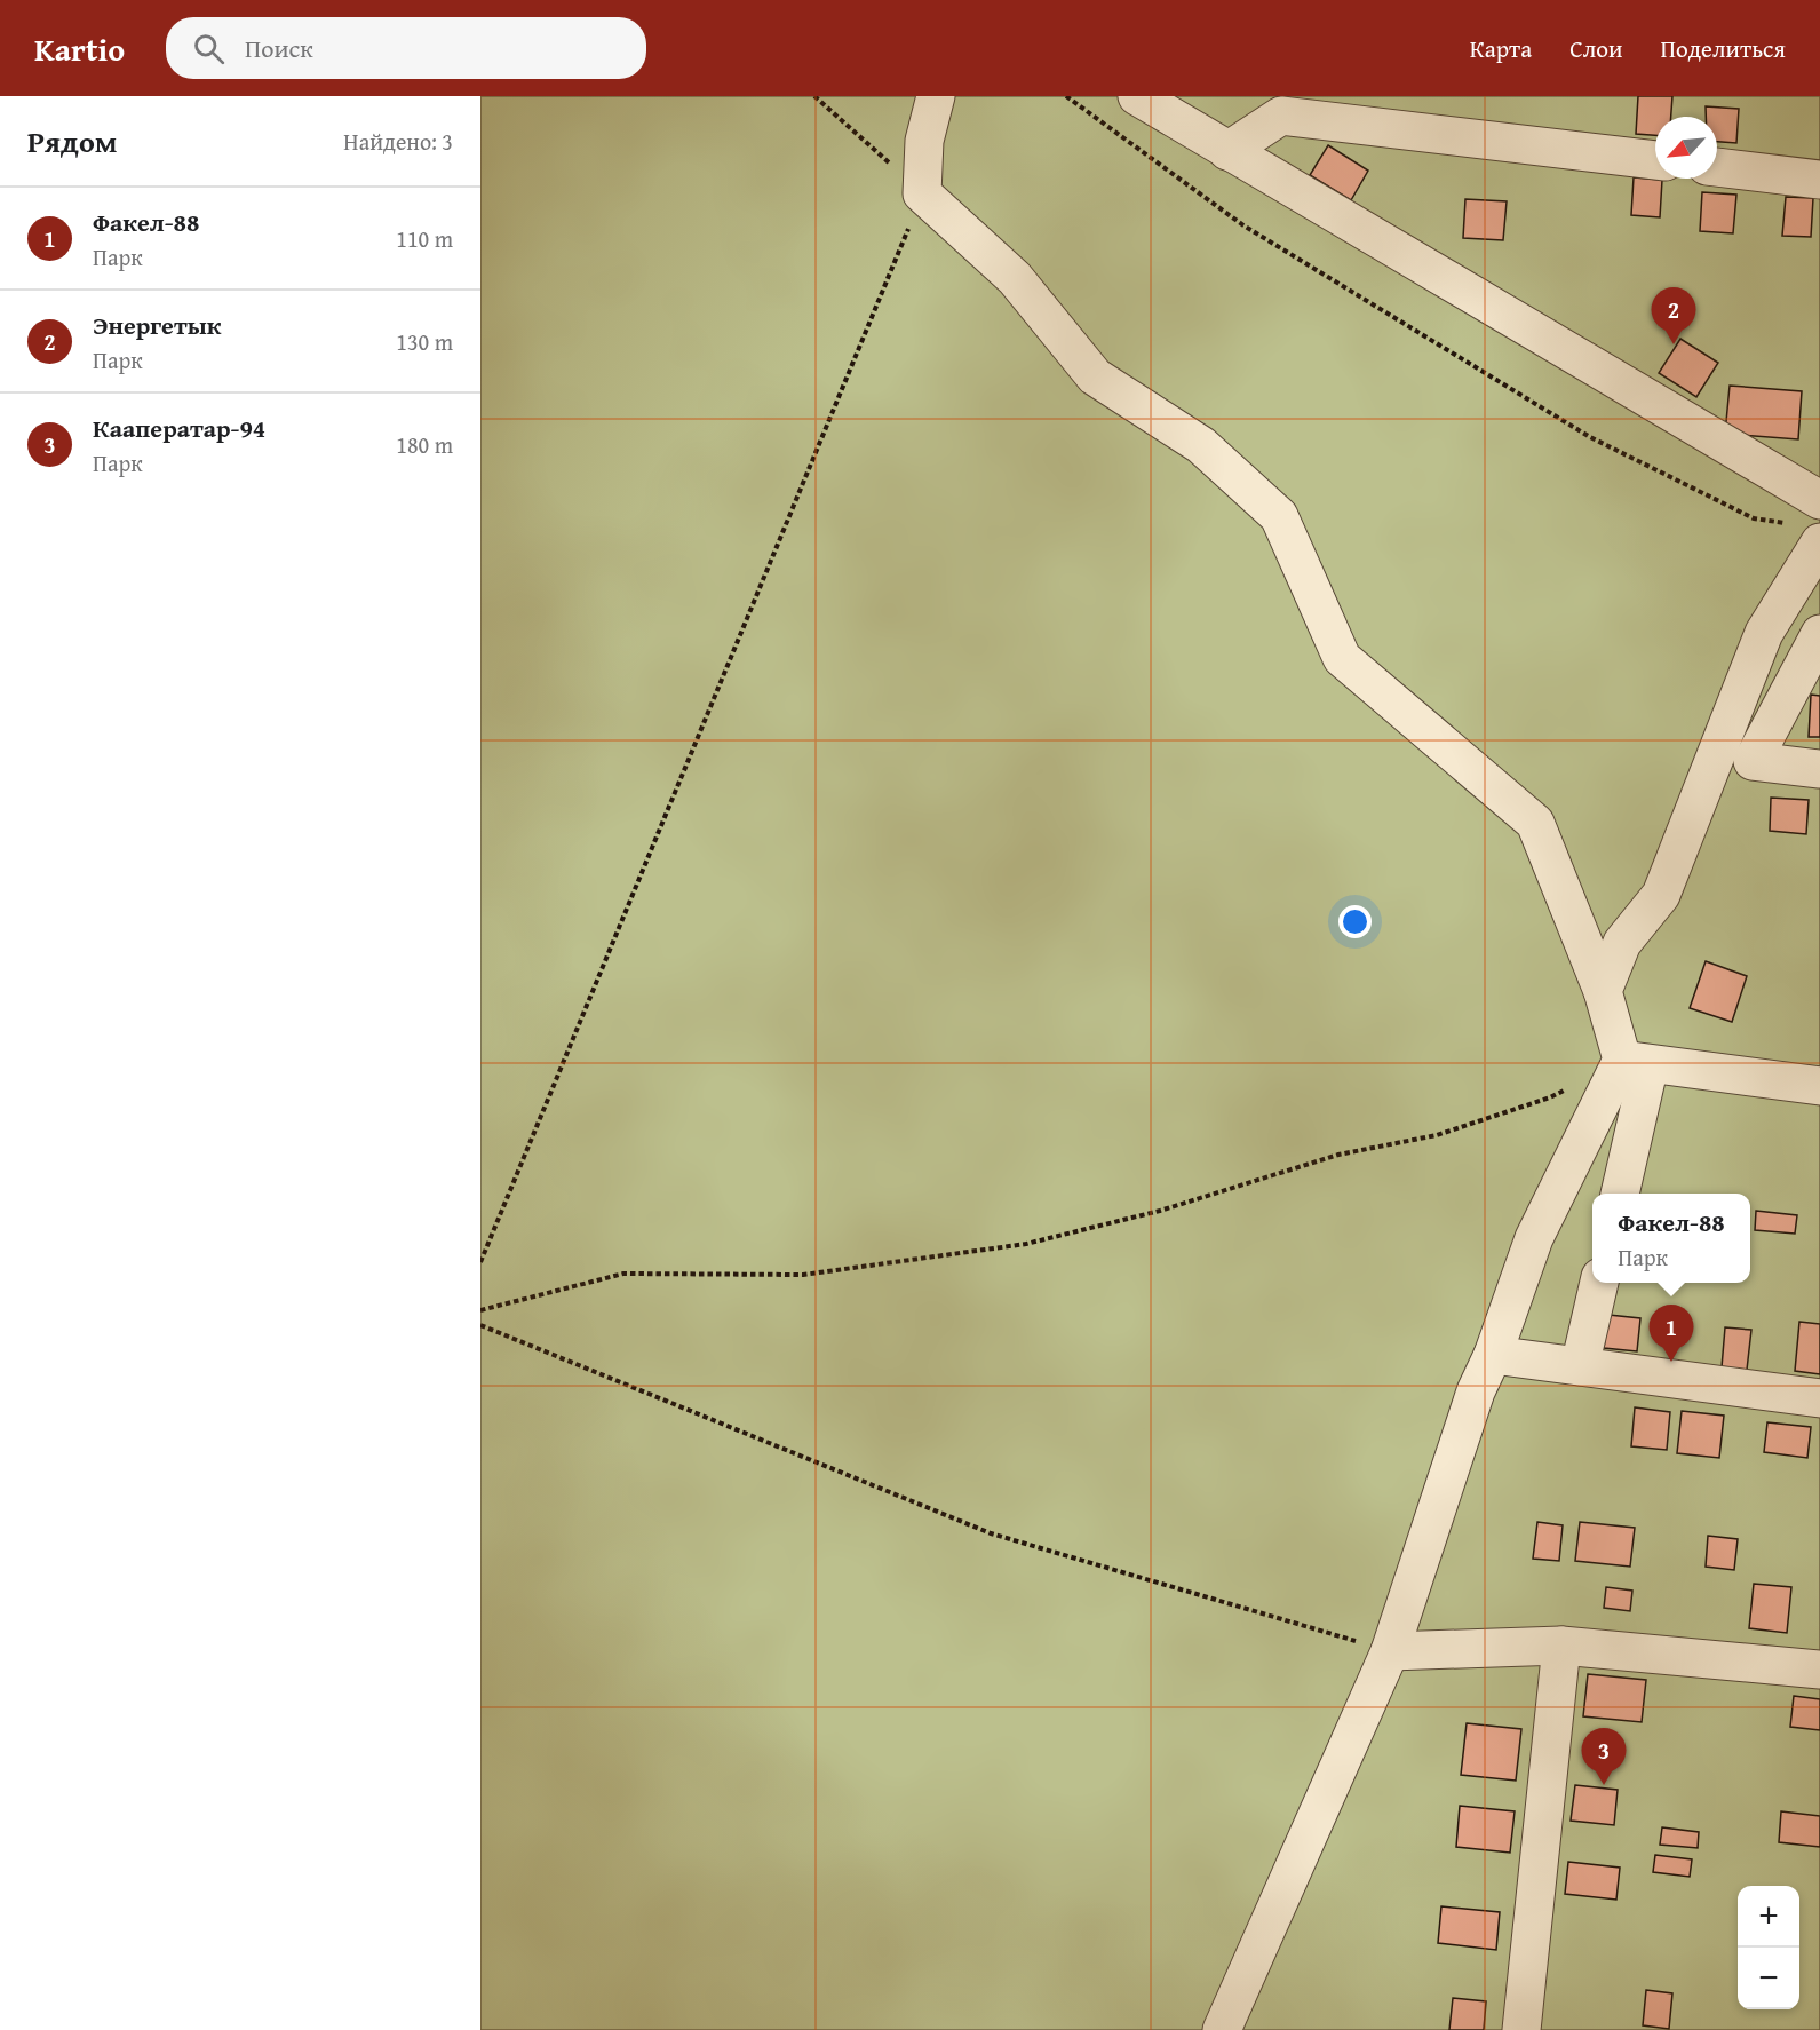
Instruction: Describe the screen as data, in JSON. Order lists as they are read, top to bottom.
{
  "north": "bottom left",
  "page": {
    "header": "Kartio",
    "search": "Поиск",
    "nav": ["Карта", "Слои", "Поделиться"],
    "heading": ["Рядом", "Найдено: 3"],
    "list": [
      {
        "mark": "1",
        "name": "Факел-88",
        "note": "Парк",
        "value": "110 m"
      },
      {
        "mark": "2",
        "name": "Энергетык",
        "note": "Парк",
        "value": "130 m"
      },
      {
        "mark": "3",
        "name": "Кааператар-94",
        "note": "Парк",
        "value": "180 m"
      }
    ],
    "pins": ["2", "1", "3"],
    "popup": ["Факел-88", "Парк"],
    "map_buttons": ["+", "−"]
  }
}
